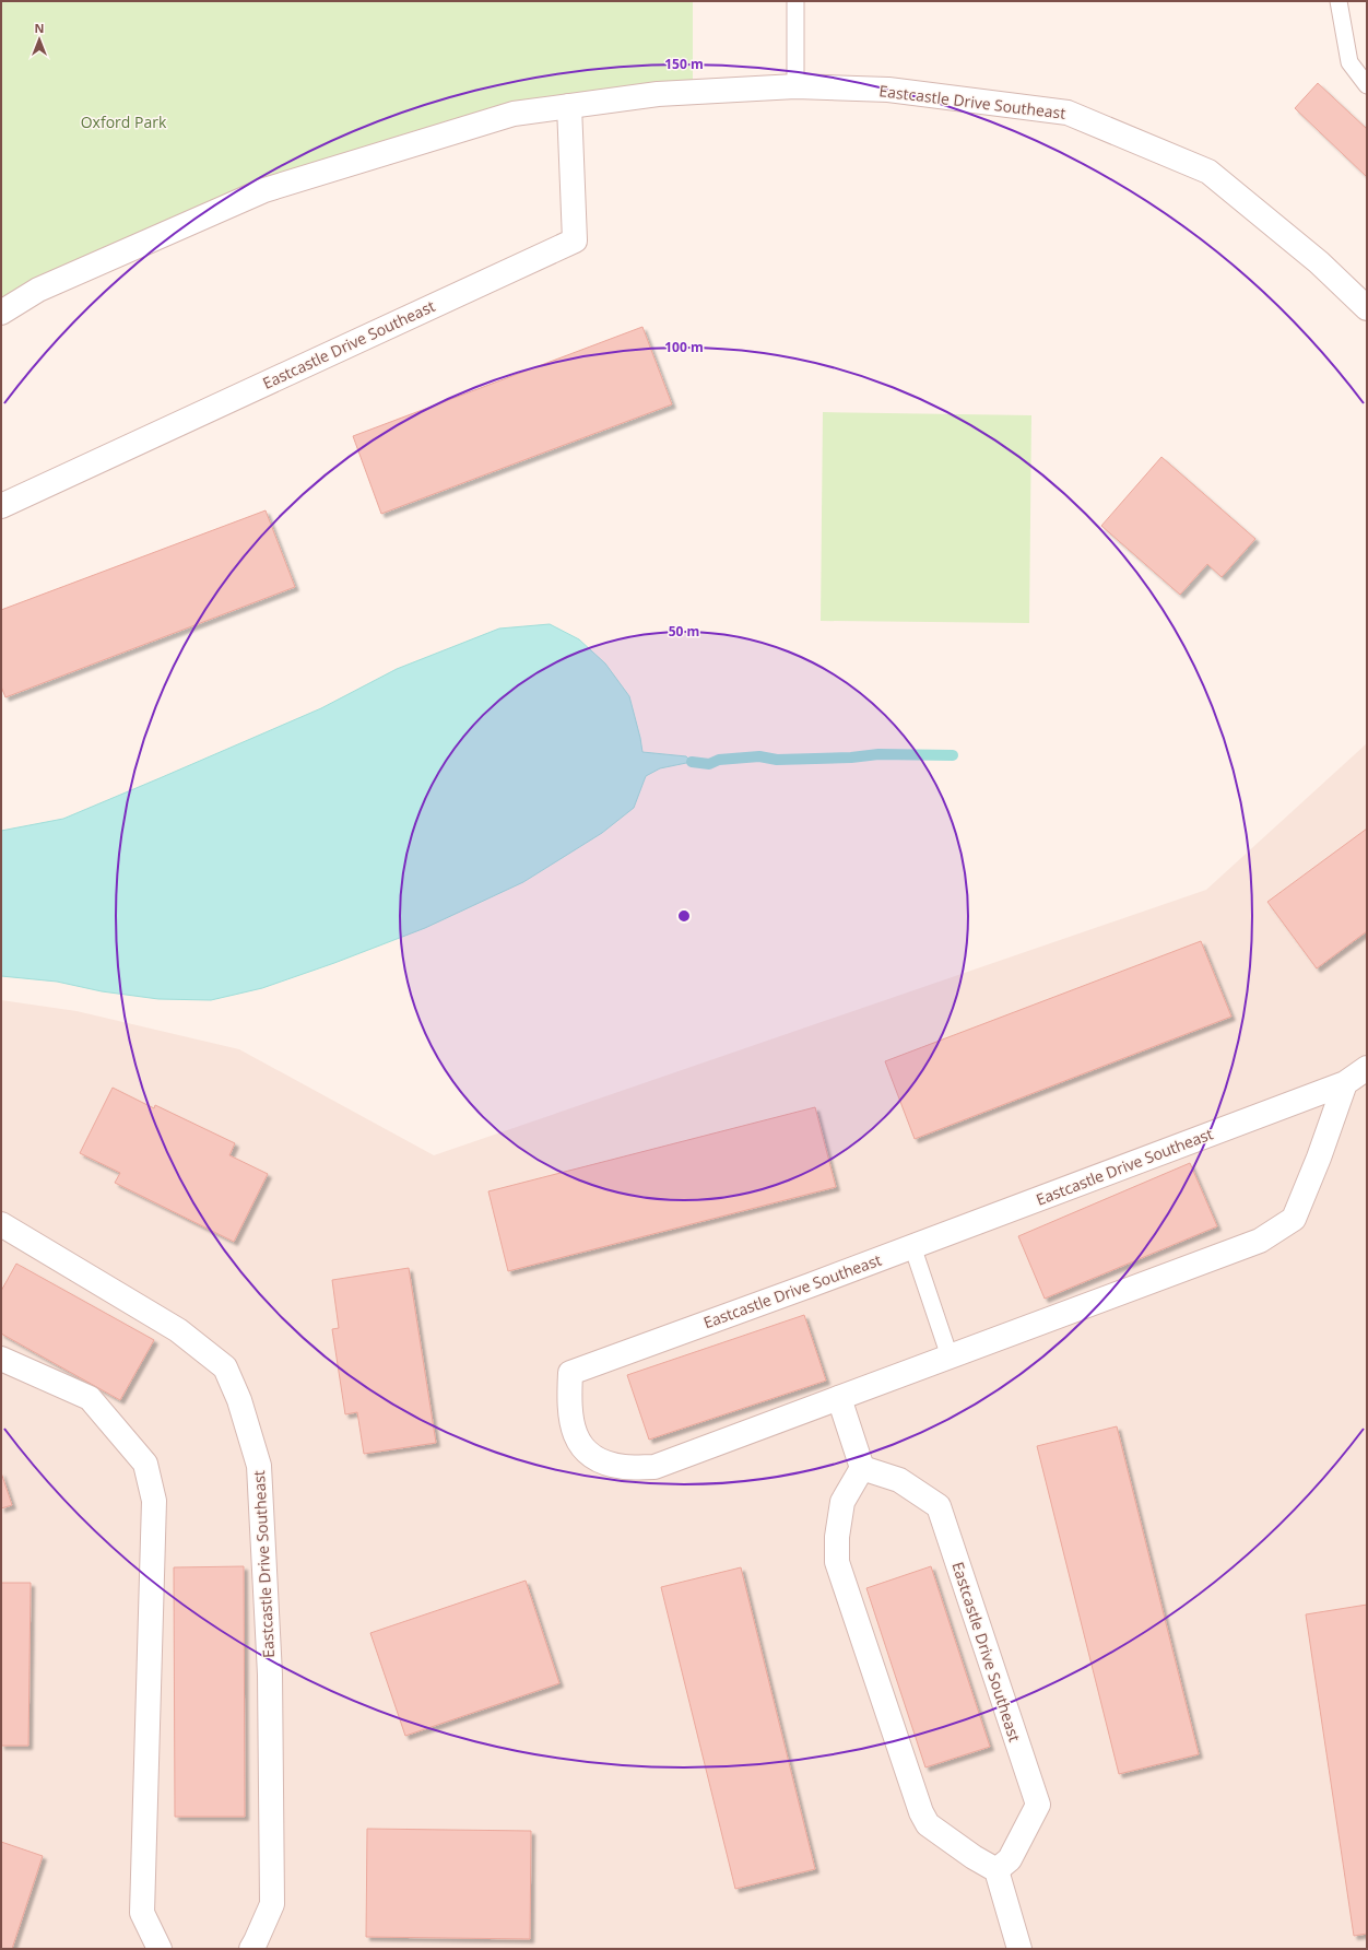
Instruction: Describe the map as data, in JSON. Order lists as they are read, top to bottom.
{
  "streets": {
    "street": ["Eastcastle Drive Southeast"]
  },
  "parks": ["Oxford Park"],
  "north": "top",
  "rings": ["150 m", "100 m", "50 m"]
}
